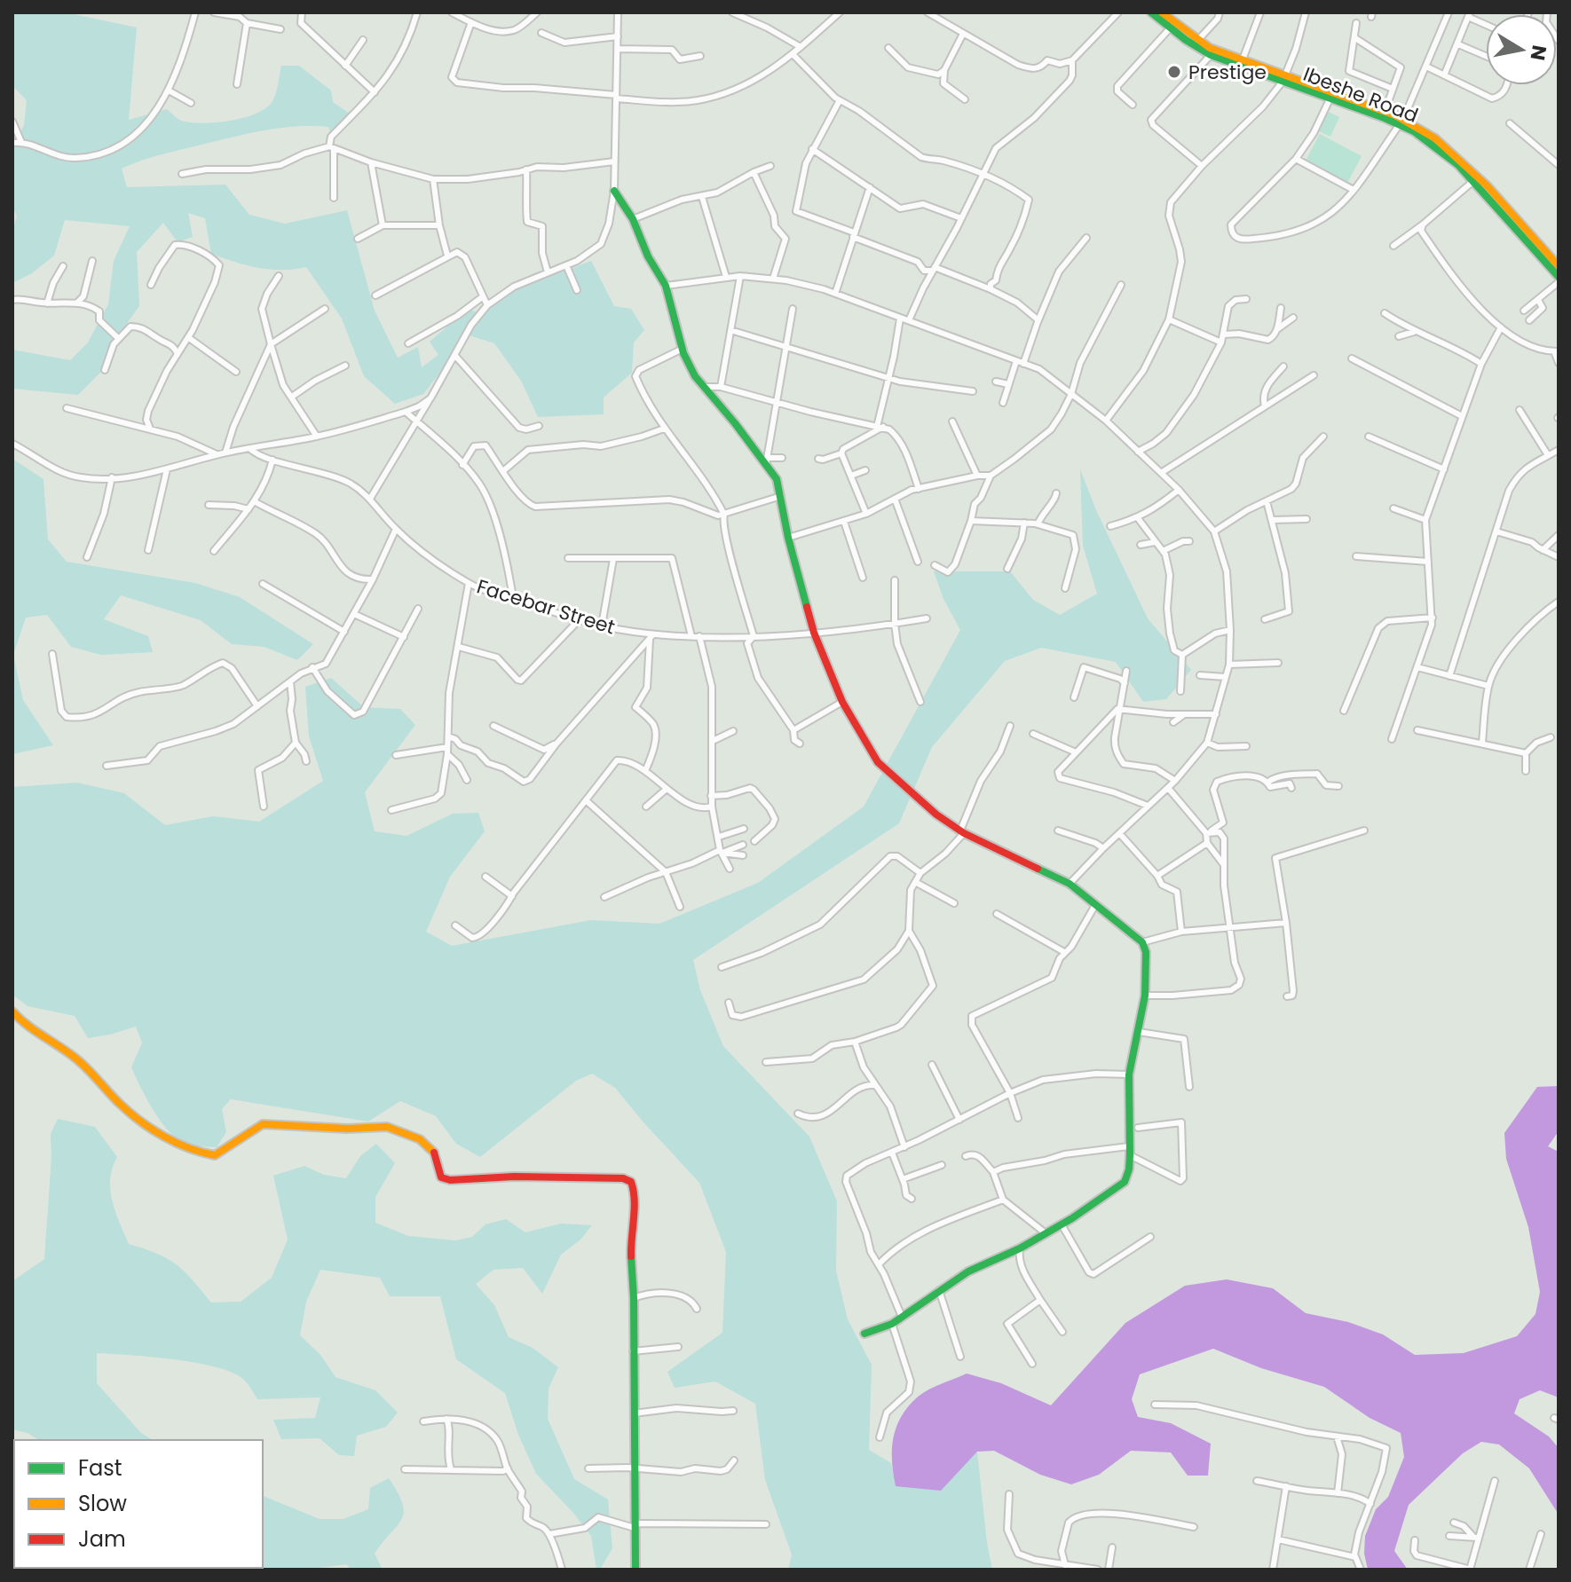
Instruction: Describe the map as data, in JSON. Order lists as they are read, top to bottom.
{
  "streets": {
    "street": ["Ibeshe Road", "Facebar Street"]
  },
  "places": ["Prestige"],
  "legend": ["Fast", "Slow", "Jam"],
  "north": "right"
}
